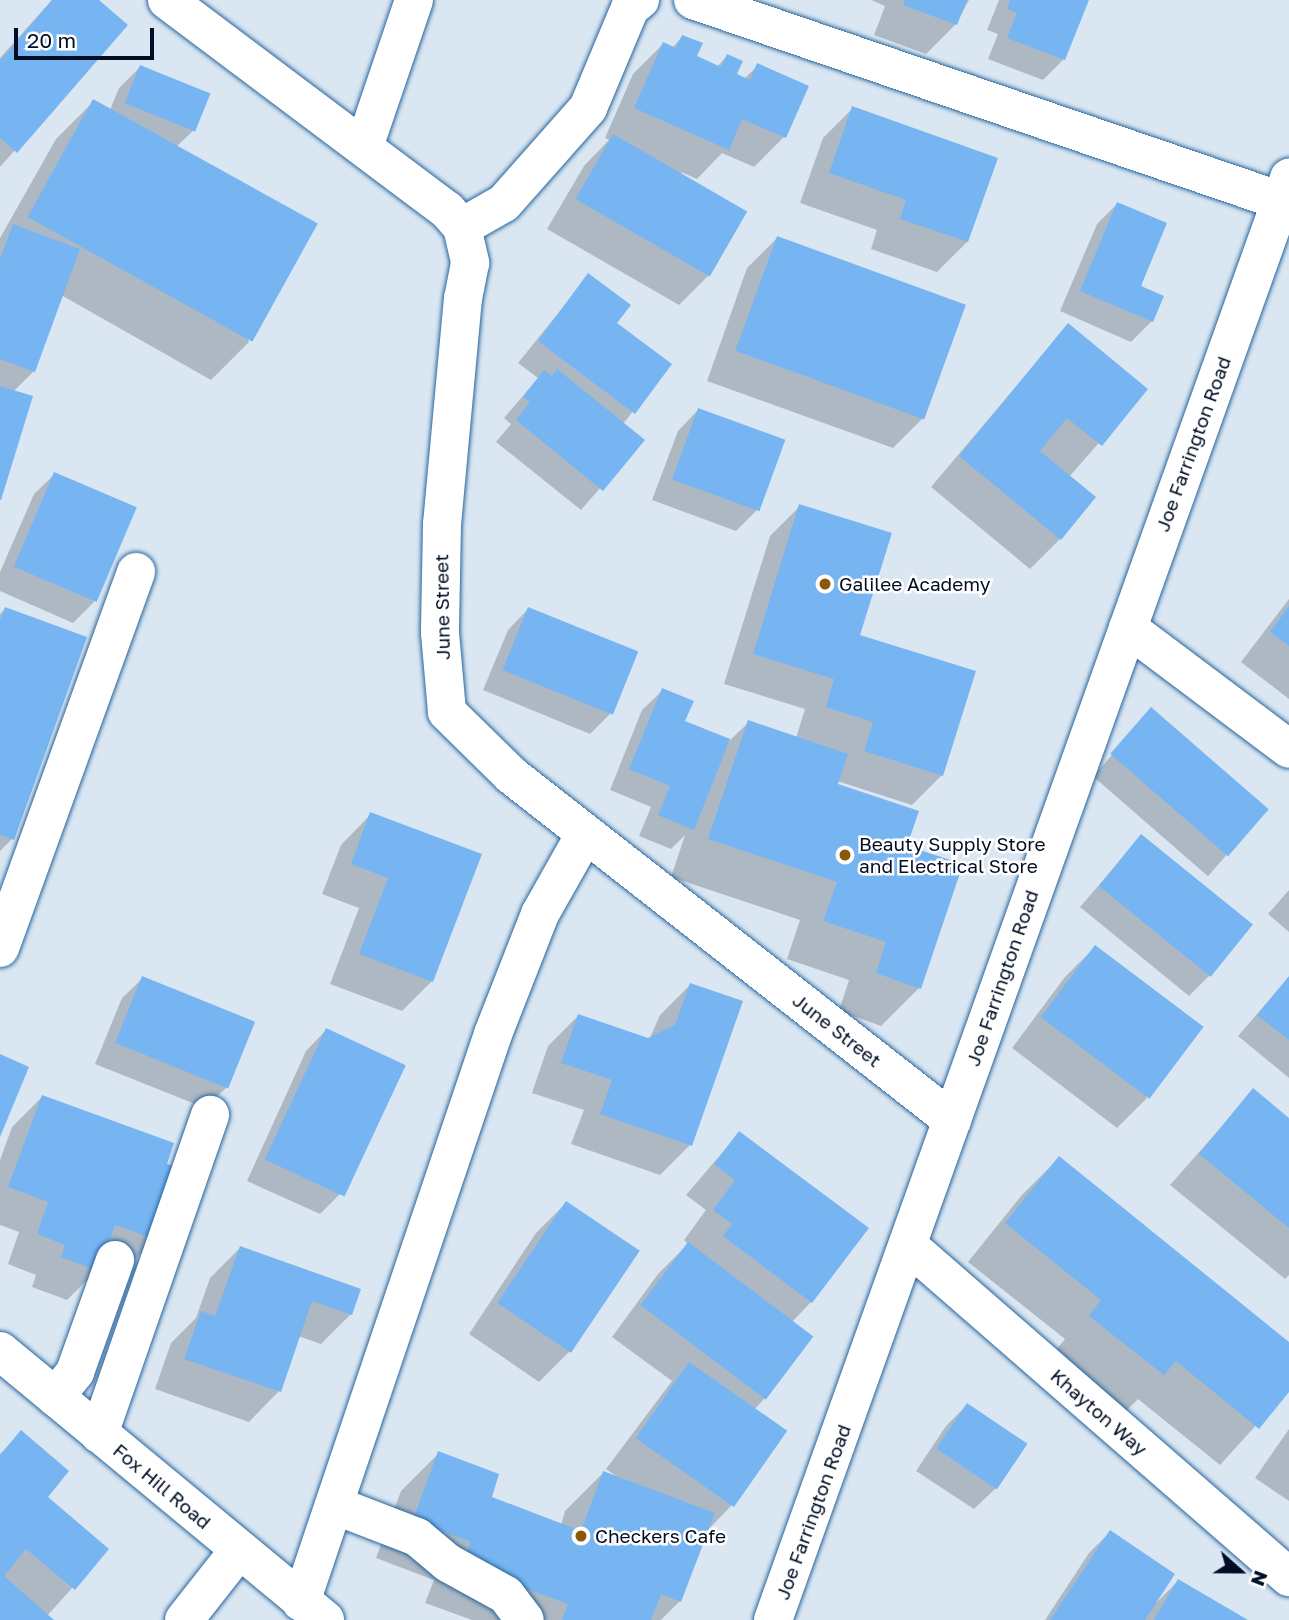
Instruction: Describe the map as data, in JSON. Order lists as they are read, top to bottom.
{
  "streets": {
    "street": [
      "Joe Farrington Road",
      "June Street",
      "Khayton Way",
      "Fox Hill Road"
    ]
  },
  "crossings": [
    ["Joe Farrington Road", "June Street"],
    ["Joe Farrington Road", "Khayton Way"]
  ],
  "places": ["Galilee Academy", "Beauty Supply Store and Electrical Store", "Checkers Cafe"],
  "scale_bar": "20 m",
  "north": "right"
}
